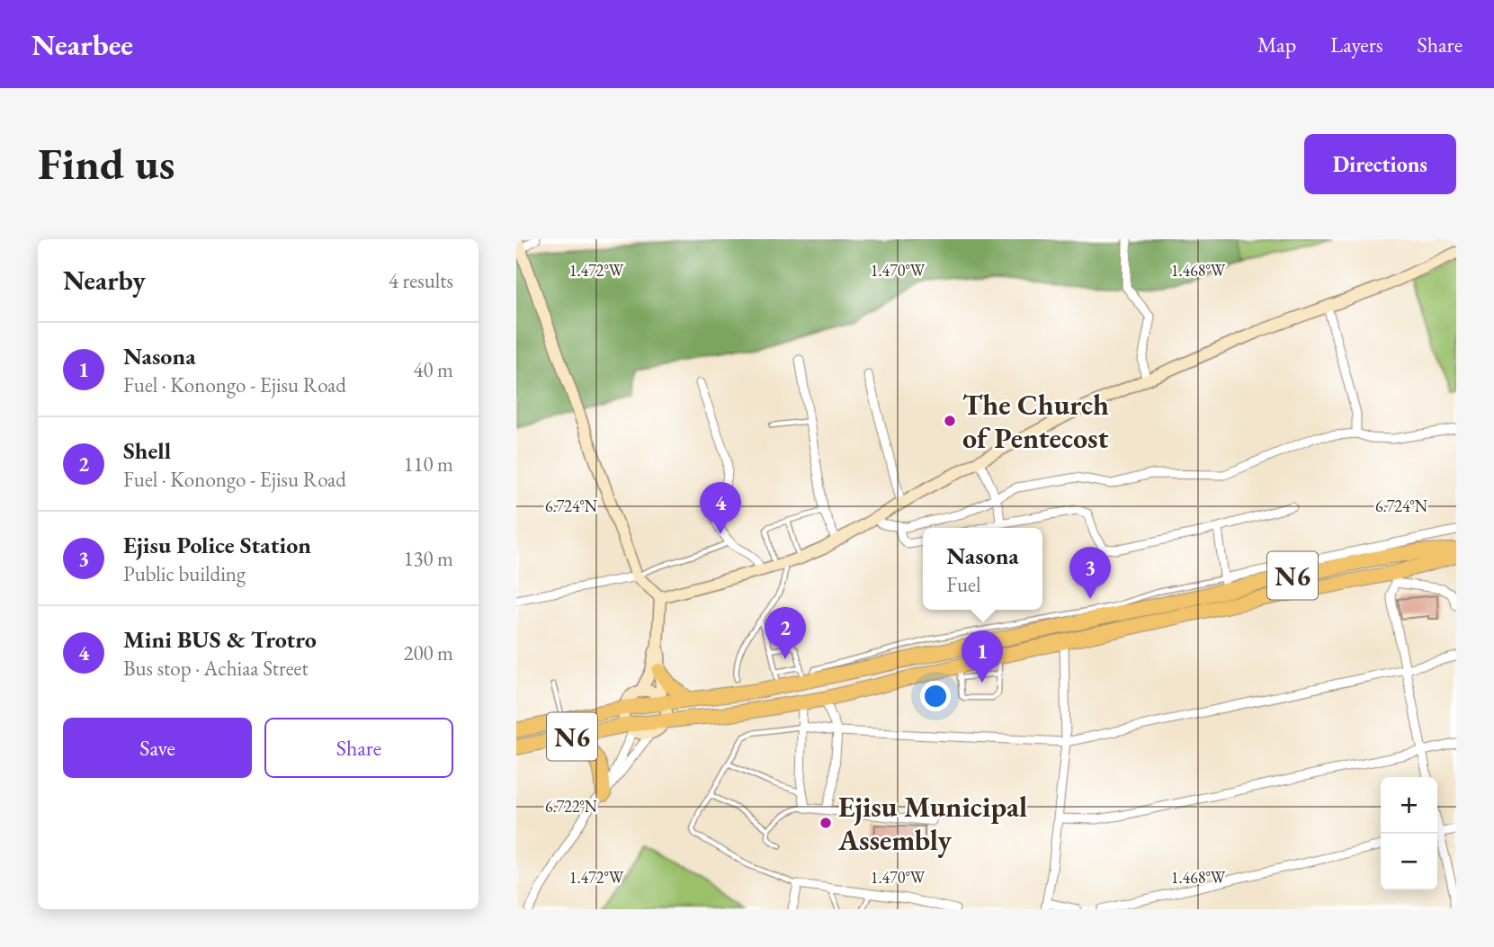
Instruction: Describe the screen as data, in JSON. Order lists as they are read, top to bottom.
{
  "streets": {
    "highway": ["N6"]
  },
  "places": ["The Church of Pentecost", "Ejisu Municipal Assembly"],
  "page": {
    "header": "Nearbee",
    "nav": ["Map", "Layers", "Share"],
    "buttons": [
      "Directions",
      ["Save", "Share"]
    ],
    "title": "Find us",
    "heading": ["Nearby", "4 results"],
    "list": [
      {
        "mark": "1",
        "name": "Nasona",
        "note": "Fuel · Konongo - Ejisu Road",
        "value": "40 m"
      },
      {
        "mark": "2",
        "name": "Shell",
        "note": "Fuel · Konongo - Ejisu Road",
        "value": "110 m"
      },
      {
        "mark": "3",
        "name": "Ejisu Police Station",
        "note": "Public building",
        "value": "130 m"
      },
      {
        "mark": "4",
        "name": "Mini BUS & Trotro",
        "note": "Bus stop · Achiaa Street",
        "value": "200 m"
      }
    ],
    "pins": [
      "4",
      "3",
      "2",
      "1"
    ],
    "popup": ["Nasona", "Fuel"],
    "map_buttons": ["+", "−"]
  },
  "coordinates": [
    "1.472°W",
    "1.470°W",
    "1.468°W",
    "6.724°N",
    "6.722°N"
  ]
}
